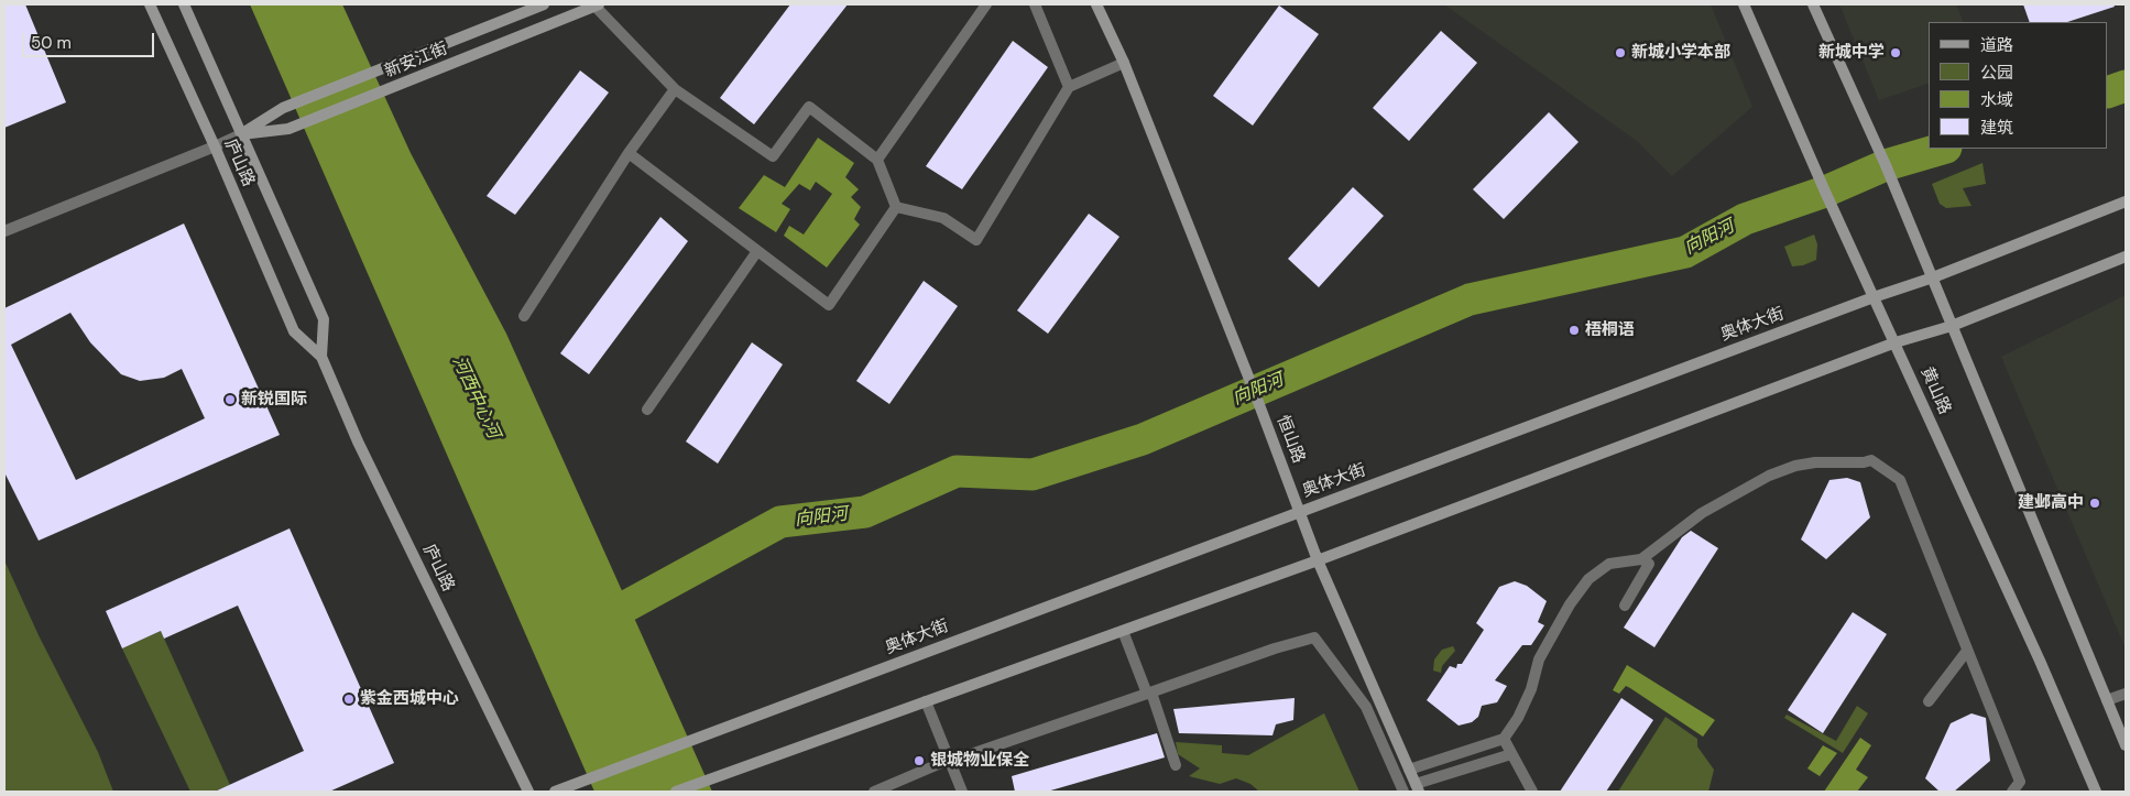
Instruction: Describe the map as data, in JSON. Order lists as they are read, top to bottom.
{
  "streets": {
    "main road": [
      "新安江街",
      "庐山路",
      "奥体大街",
      "黄山路",
      "恒山路"
    ]
  },
  "crossings": [
    ["新安江街", "庐山路"],
    ["奥体大街", "黄山路"],
    ["奥体大街", "恒山路"]
  ],
  "water": ["向阳河", "河西中心河"],
  "places": [
    "新城小学本部",
    "新城中学",
    "梧桐语",
    "新锐国际",
    "建邺高中",
    "紫金西城中心",
    "银城物业保全"
  ],
  "legend": [
    "道路",
    "公园",
    "水域",
    "建筑"
  ],
  "scale_bar": "50 m"
}
